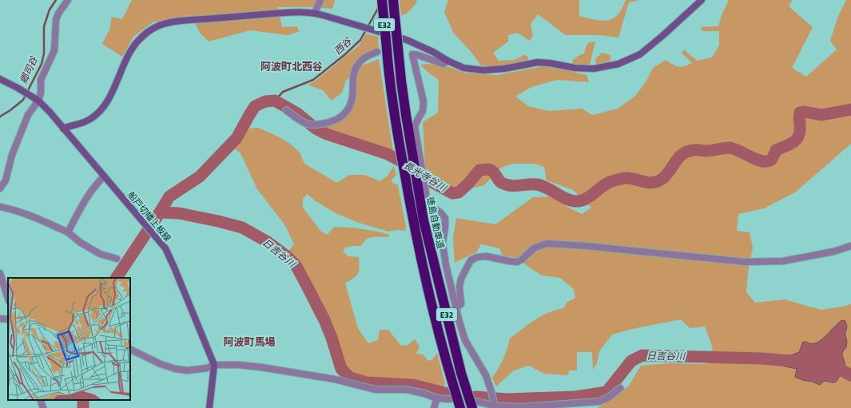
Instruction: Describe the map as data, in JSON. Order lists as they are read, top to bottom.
{
  "streets": {
    "highway": ["E32", "徳島自動車道"],
    "street": ["船戸切幡上板線"]
  },
  "districts": ["阿波町北西谷", "阿波町馬場"],
  "water": [
    "西谷",
    "郷司谷",
    "長光寺谷川",
    "日吉谷川"
  ]
}
